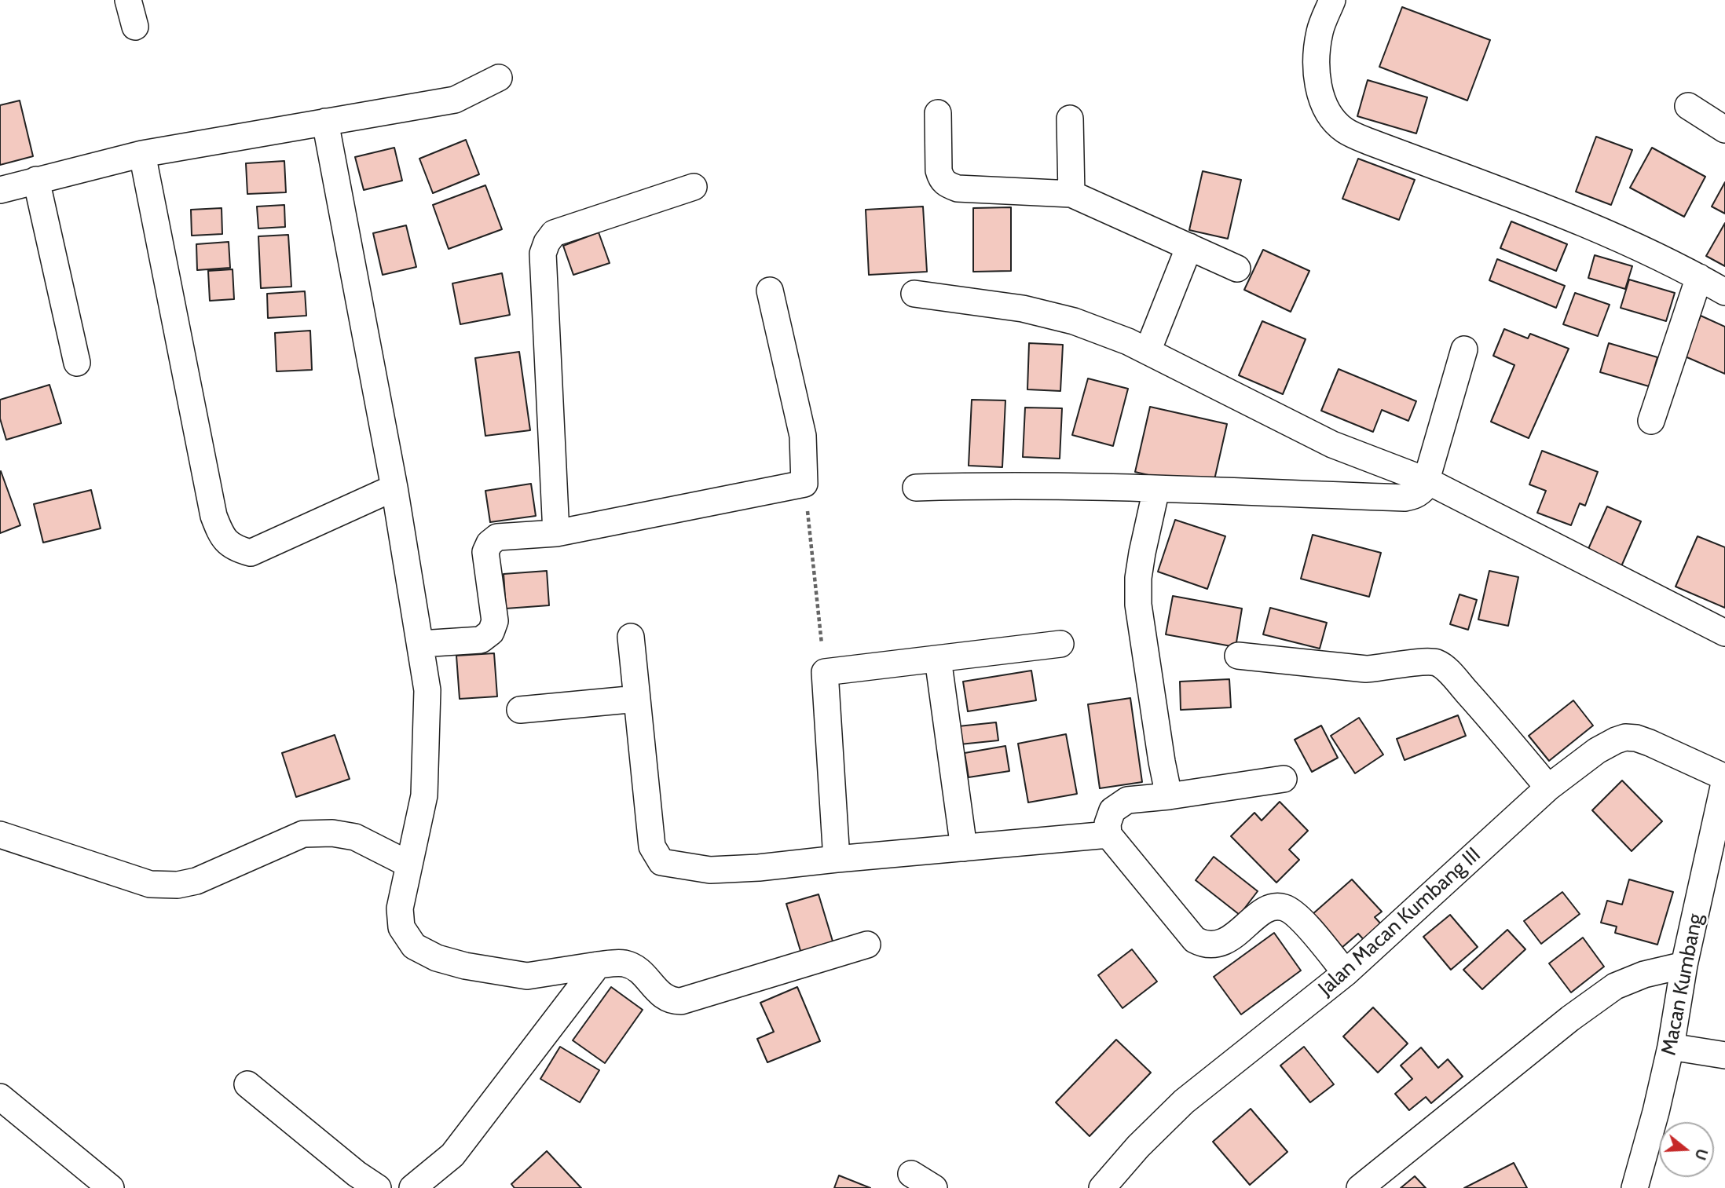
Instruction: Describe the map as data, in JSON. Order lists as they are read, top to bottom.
{
  "streets": {
    "street": ["Jalan Macan Kumbang III", "Macan Kumbang"]
  },
  "crossings": [
    ["Jalan Macan Kumbang III", "Macan Kumbang"]
  ],
  "north": "right"
}
